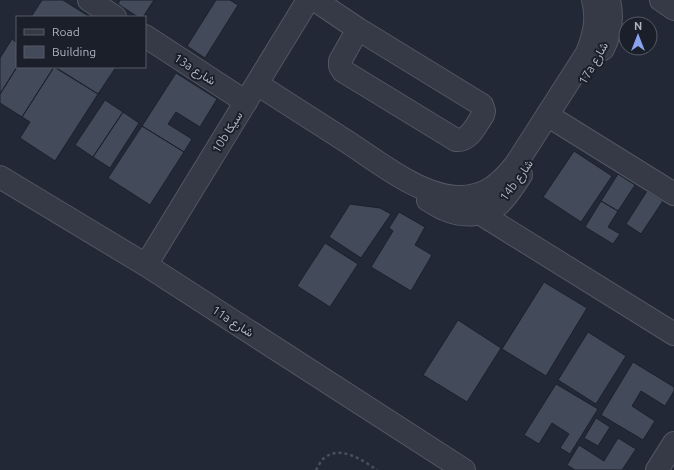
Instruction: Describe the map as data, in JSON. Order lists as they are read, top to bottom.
{
  "streets": {
    "street": [
      "17a شارع",
      "13a شارع",
      "10b سيكا",
      "14b شارع",
      "11a شارع"
    ]
  },
  "crossings": [
    ["17a شارع", "14b شارع"],
    ["13a شارع", "10b سيكا"],
    ["13a شارع", "14b شارع"],
    ["10b سيكا", "14b شارع"],
    ["10b سيكا", "11a شارع"]
  ],
  "legend": ["Road", "Building"],
  "north": "top"
}
